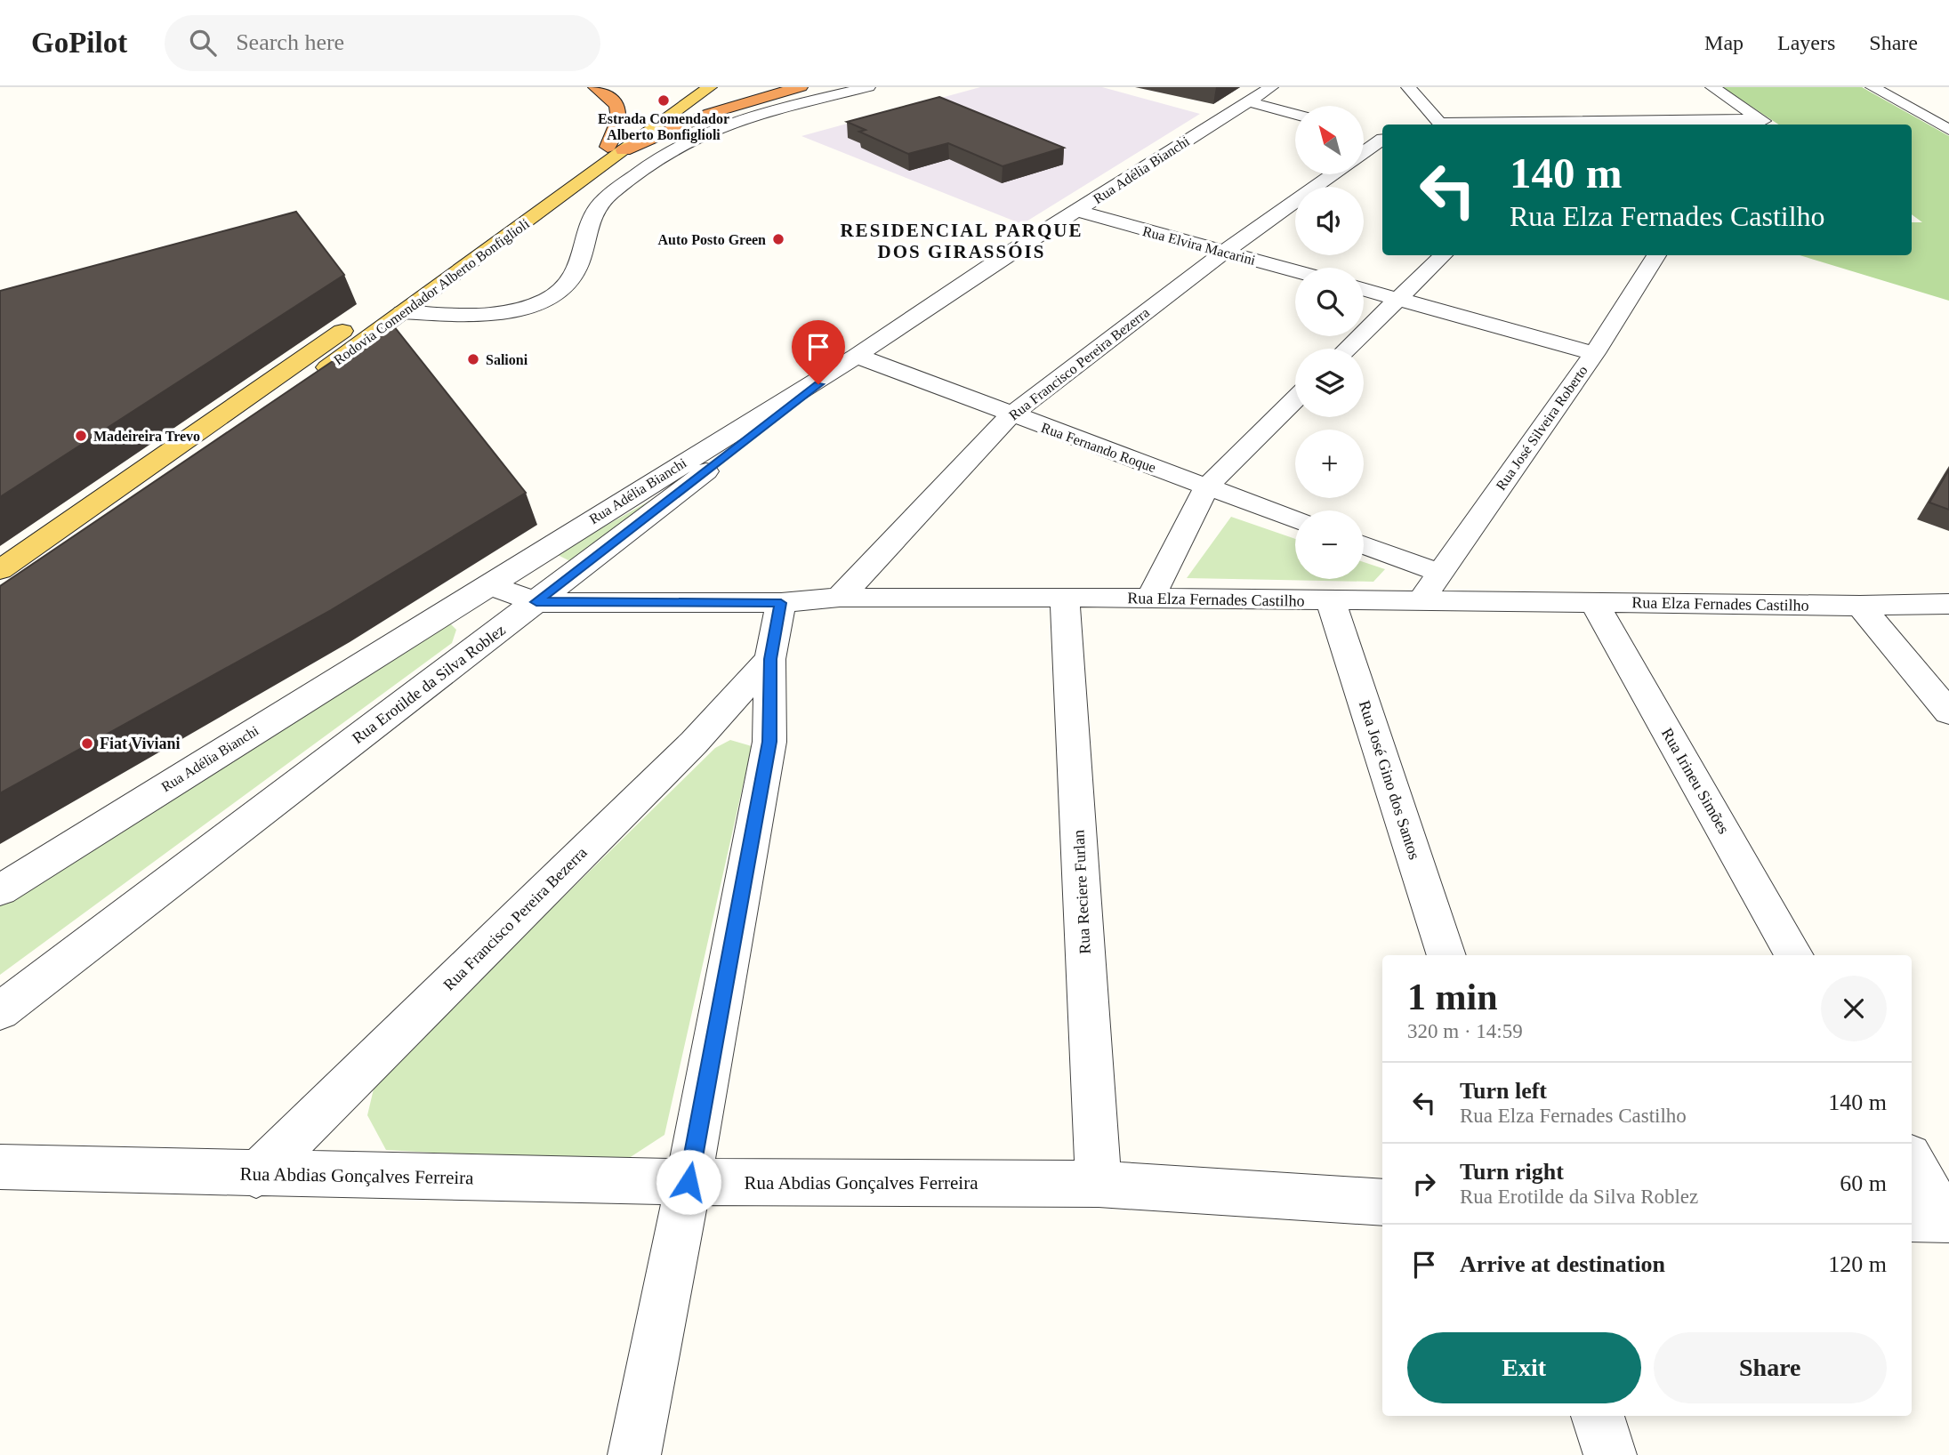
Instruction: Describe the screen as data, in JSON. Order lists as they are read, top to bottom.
{
  "streets": {
    "main road": ["Rodovia Comendador Alberto Bonfiglioli"],
    "street": [
      "Rua Adélia Bianchi",
      "Rua Elvira Macarini",
      "Rua Francisco Pereira Bezerra",
      "Rua José Silveira Roberto",
      "Rua Fernando Roque",
      "Rua Elza Fernades Castilho",
      "Rua Erotilde da Silva Roblez",
      "Rua José Gino dos Santos",
      "Rua Irineu Simões",
      "Rua Reciere Furlan",
      "Rua Abdias Gonçalves Ferreira"
    ]
  },
  "crossings": [
    ["Rua Adélia Bianchi", "Rua Elvira Macarini"],
    ["Rua Adélia Bianchi", "Rua Fernando Roque"],
    ["Rua Adélia Bianchi", "Rua Elza Fernades Castilho"],
    ["Rua Adélia Bianchi", "Rua Erotilde da Silva Roblez"],
    ["Rua Elvira Macarini", "Rua Francisco Pereira Bezerra"],
    ["Rua Francisco Pereira Bezerra", "Rua Fernando Roque"],
    ["Rua Francisco Pereira Bezerra", "Rua Elza Fernades Castilho"],
    ["Rua Francisco Pereira Bezerra", "Rua Abdias Gonçalves Ferreira"],
    ["Rua José Silveira Roberto", "Rua Elza Fernades Castilho"],
    ["Rua Fernando Roque", "Rua Erotilde da Silva Roblez"],
    ["Rua Elza Fernades Castilho", "Rua Erotilde da Silva Roblez"],
    ["Rua Elza Fernades Castilho", "Rua José Gino dos Santos"],
    ["Rua Elza Fernades Castilho", "Rua Irineu Simões"],
    ["Rua Elza Fernades Castilho", "Rua Reciere Furlan"],
    ["Rua Reciere Furlan", "Rua Abdias Gonçalves Ferreira"]
  ],
  "districts": ["RESIDENCIAL PARQUE DOS GIRASSÓIS"],
  "places": [
    "Estrada Comendador Alberto Bonfiglioli",
    "Auto Posto Green",
    "Salioni",
    "Madeireira Trevo",
    "Fiat Viviani"
  ],
  "north": "top left",
  "page": {
    "header": "GoPilot",
    "search": "Search here",
    "nav": ["Map", "Layers", "Share"],
    "map_buttons": ["+", "−"],
    "turn": ["140 m", "Rua Elza Fernades Castilho"],
    "heading": ["1 min", "320 m · 14:59"],
    "list": [
      {
        "name": "Turn left",
        "note": "Rua Elza Fernades Castilho",
        "value": "140 m"
      },
      {
        "name": "Turn right",
        "note": "Rua Erotilde da Silva Roblez",
        "value": "60 m"
      },
      {
        "name": "Arrive at destination",
        "value": "120 m"
      }
    ],
    "buttons": ["Exit", "Share"]
  }
}
